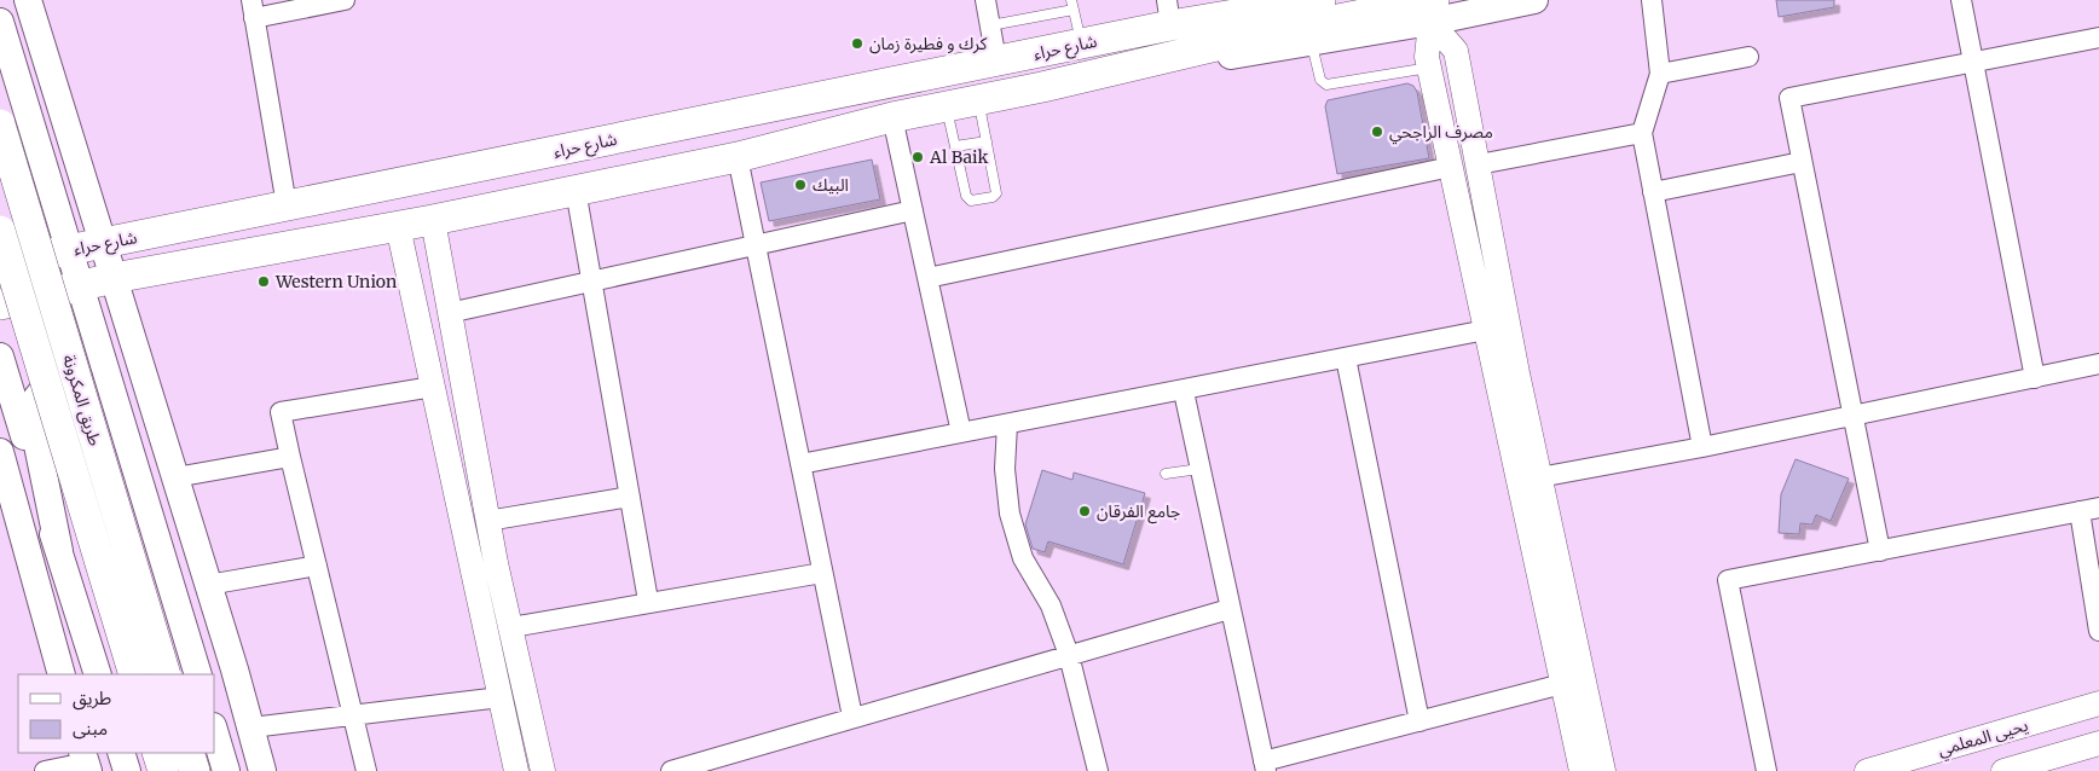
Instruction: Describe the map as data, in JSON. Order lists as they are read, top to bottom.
{
  "streets": {
    "main road": ["شارع حراء", "طريق المكرونة"],
    "street": ["يحيى المعلمي"]
  },
  "places": [
    "كرك و فطيرة زمان",
    "مصرف الراجحي",
    "Al Baik",
    "البيك",
    "Western Union",
    "جامع الفرقان"
  ],
  "legend": ["طريق", "مبنى"]
}
